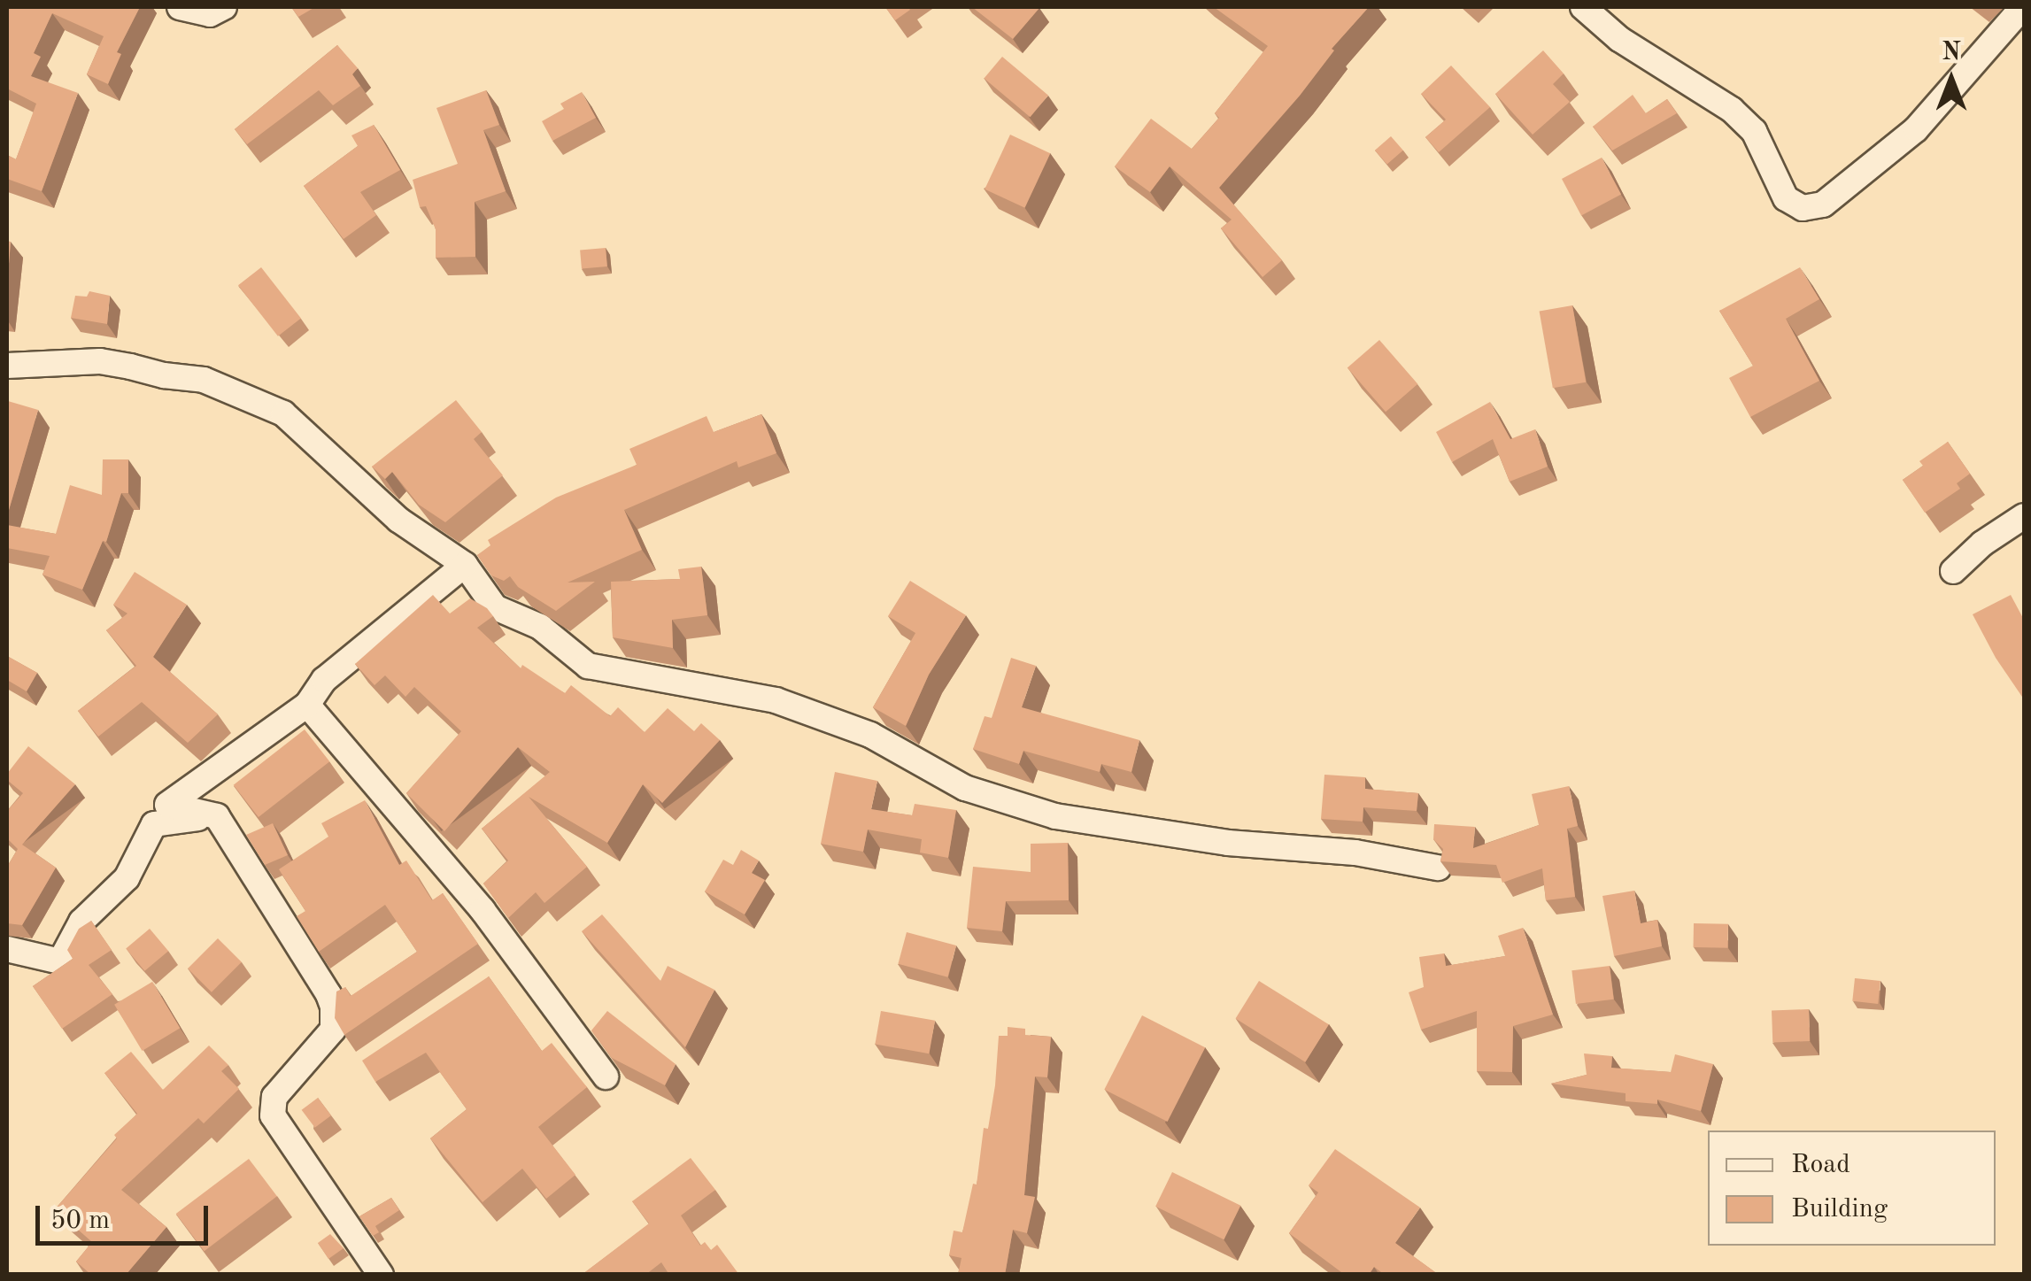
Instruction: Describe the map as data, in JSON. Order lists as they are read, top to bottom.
{
  "legend": ["Road", "Building"],
  "scale_bar": "50 m",
  "north": "top"
}
